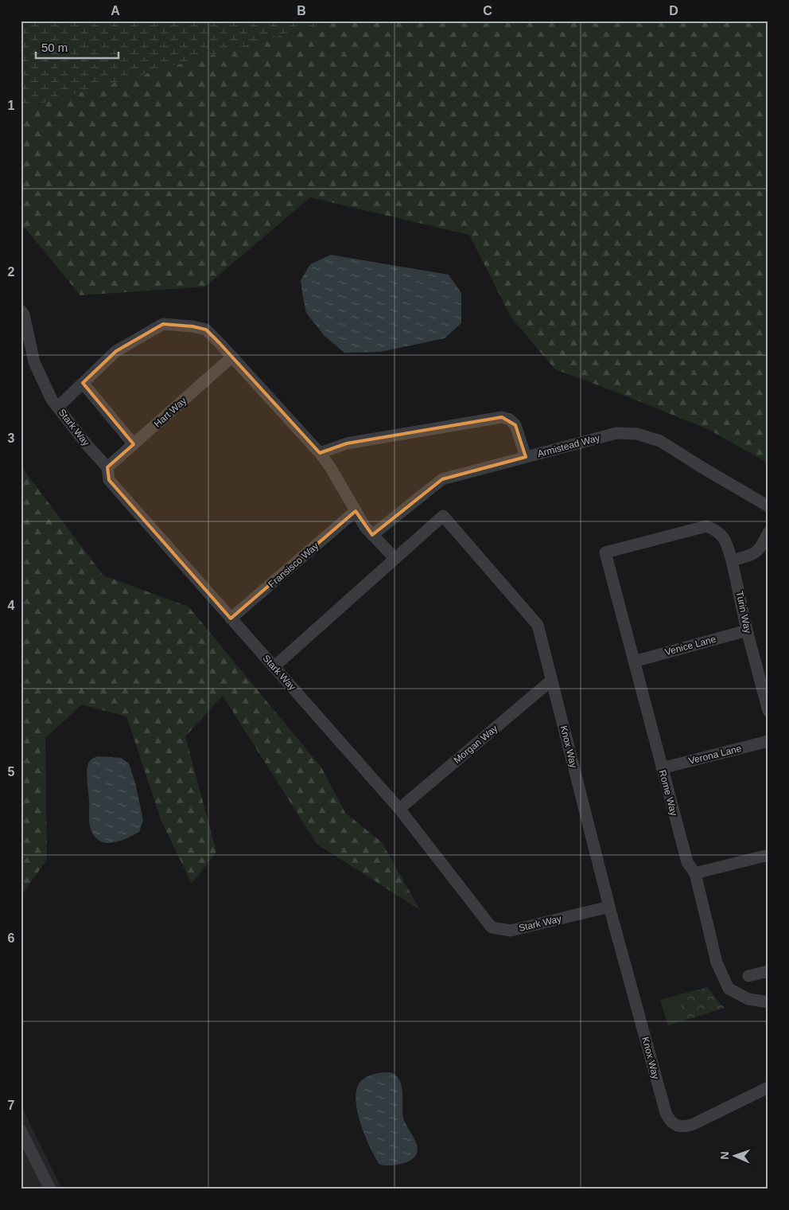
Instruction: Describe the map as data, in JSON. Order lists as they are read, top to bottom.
{
  "streets": {
    "street": [
      "Hart Way",
      "Stark Way",
      "Armistead Way",
      "Fransisco Way",
      "Turin Way",
      "Venice Lane",
      "Morgan Way",
      "Knox Way",
      "Verona Lane",
      "Rome Way"
    ]
  },
  "crossings": [
    ["Hart Way", "Stark Way"],
    ["Stark Way", "Fransisco Way"],
    ["Stark Way", "Morgan Way"],
    ["Stark Way", "Knox Way"],
    ["Turin Way", "Venice Lane"],
    ["Turin Way", "Rome Way"],
    ["Venice Lane", "Rome Way"],
    ["Morgan Way", "Knox Way"],
    ["Verona Lane", "Rome Way"]
  ],
  "scale_bar": "50 m",
  "north": "left",
  "grid": {
    "columns": [
      "A",
      "B",
      "C",
      "D"
    ],
    "rows": [
      "1",
      "2",
      "3",
      "4",
      "5",
      "6",
      "7"
    ]
  }
}
